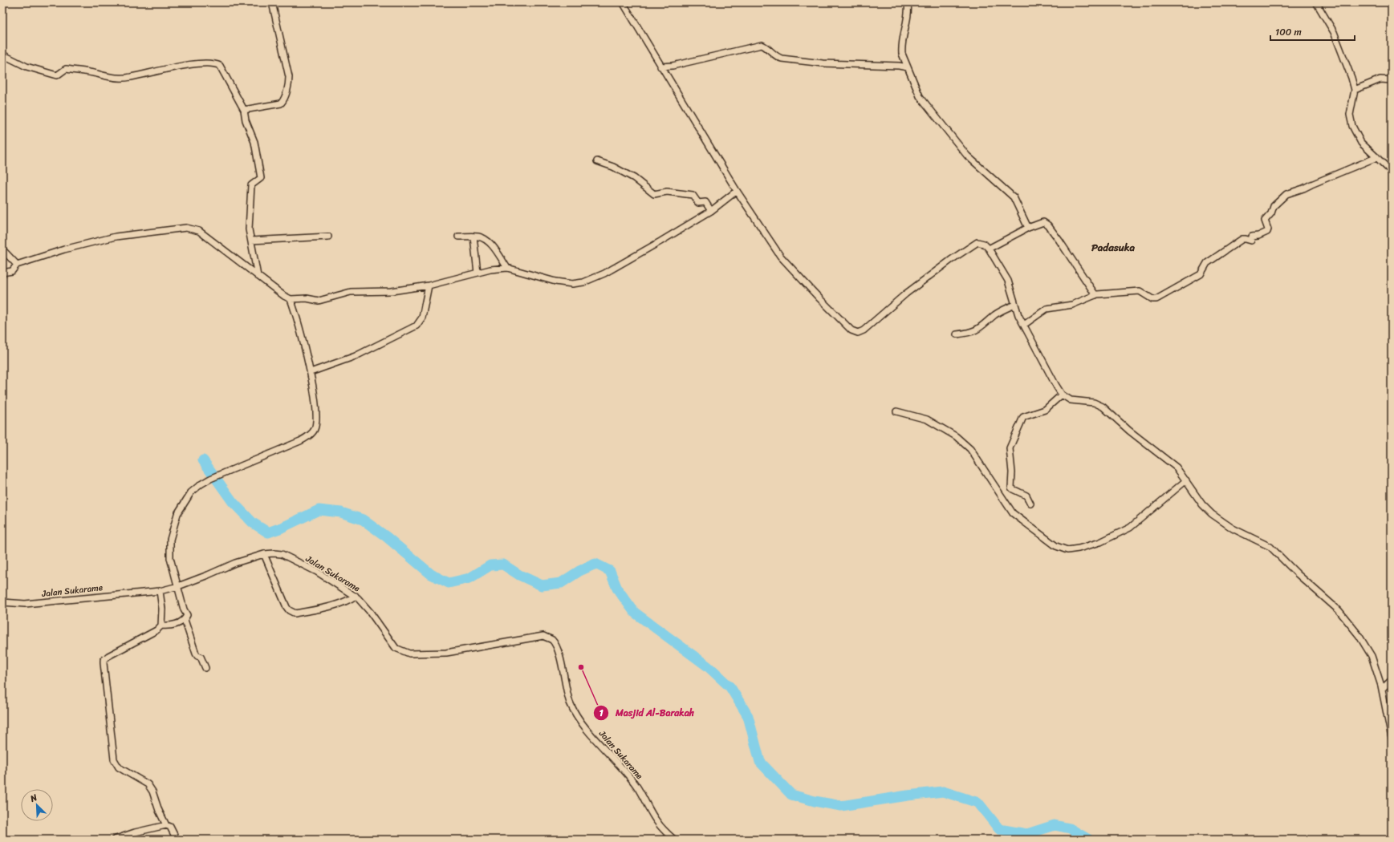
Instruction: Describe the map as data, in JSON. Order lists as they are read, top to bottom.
{
  "streets": {
    "street": ["Jalan Sukarame"]
  },
  "districts": ["Padasuka"],
  "places": ["Masjid Al-Barakah"],
  "scale_bar": "100 m",
  "north": "top left"
}
